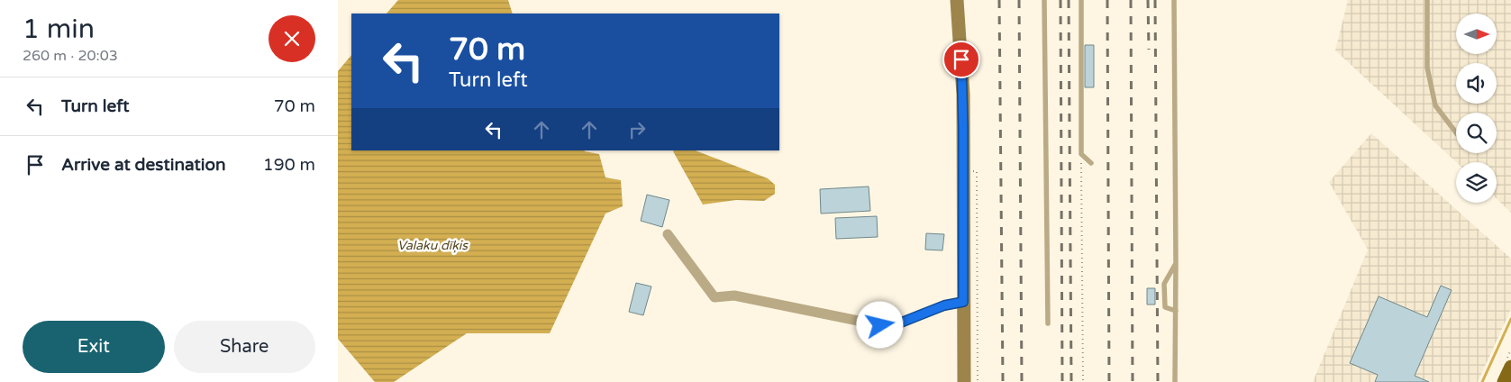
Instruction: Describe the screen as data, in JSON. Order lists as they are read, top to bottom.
{
  "water": ["Valaku dīķis"],
  "north": "right",
  "page": {
    "heading": ["1 min", "260 m · 20:03"],
    "turn": ["70 m", "Turn left"],
    "list": [
      {
        "name": "Turn left",
        "value": "70 m"
      },
      {
        "name": "Arrive at destination",
        "value": "190 m"
      }
    ],
    "buttons": ["Exit", "Share"]
  }
}
